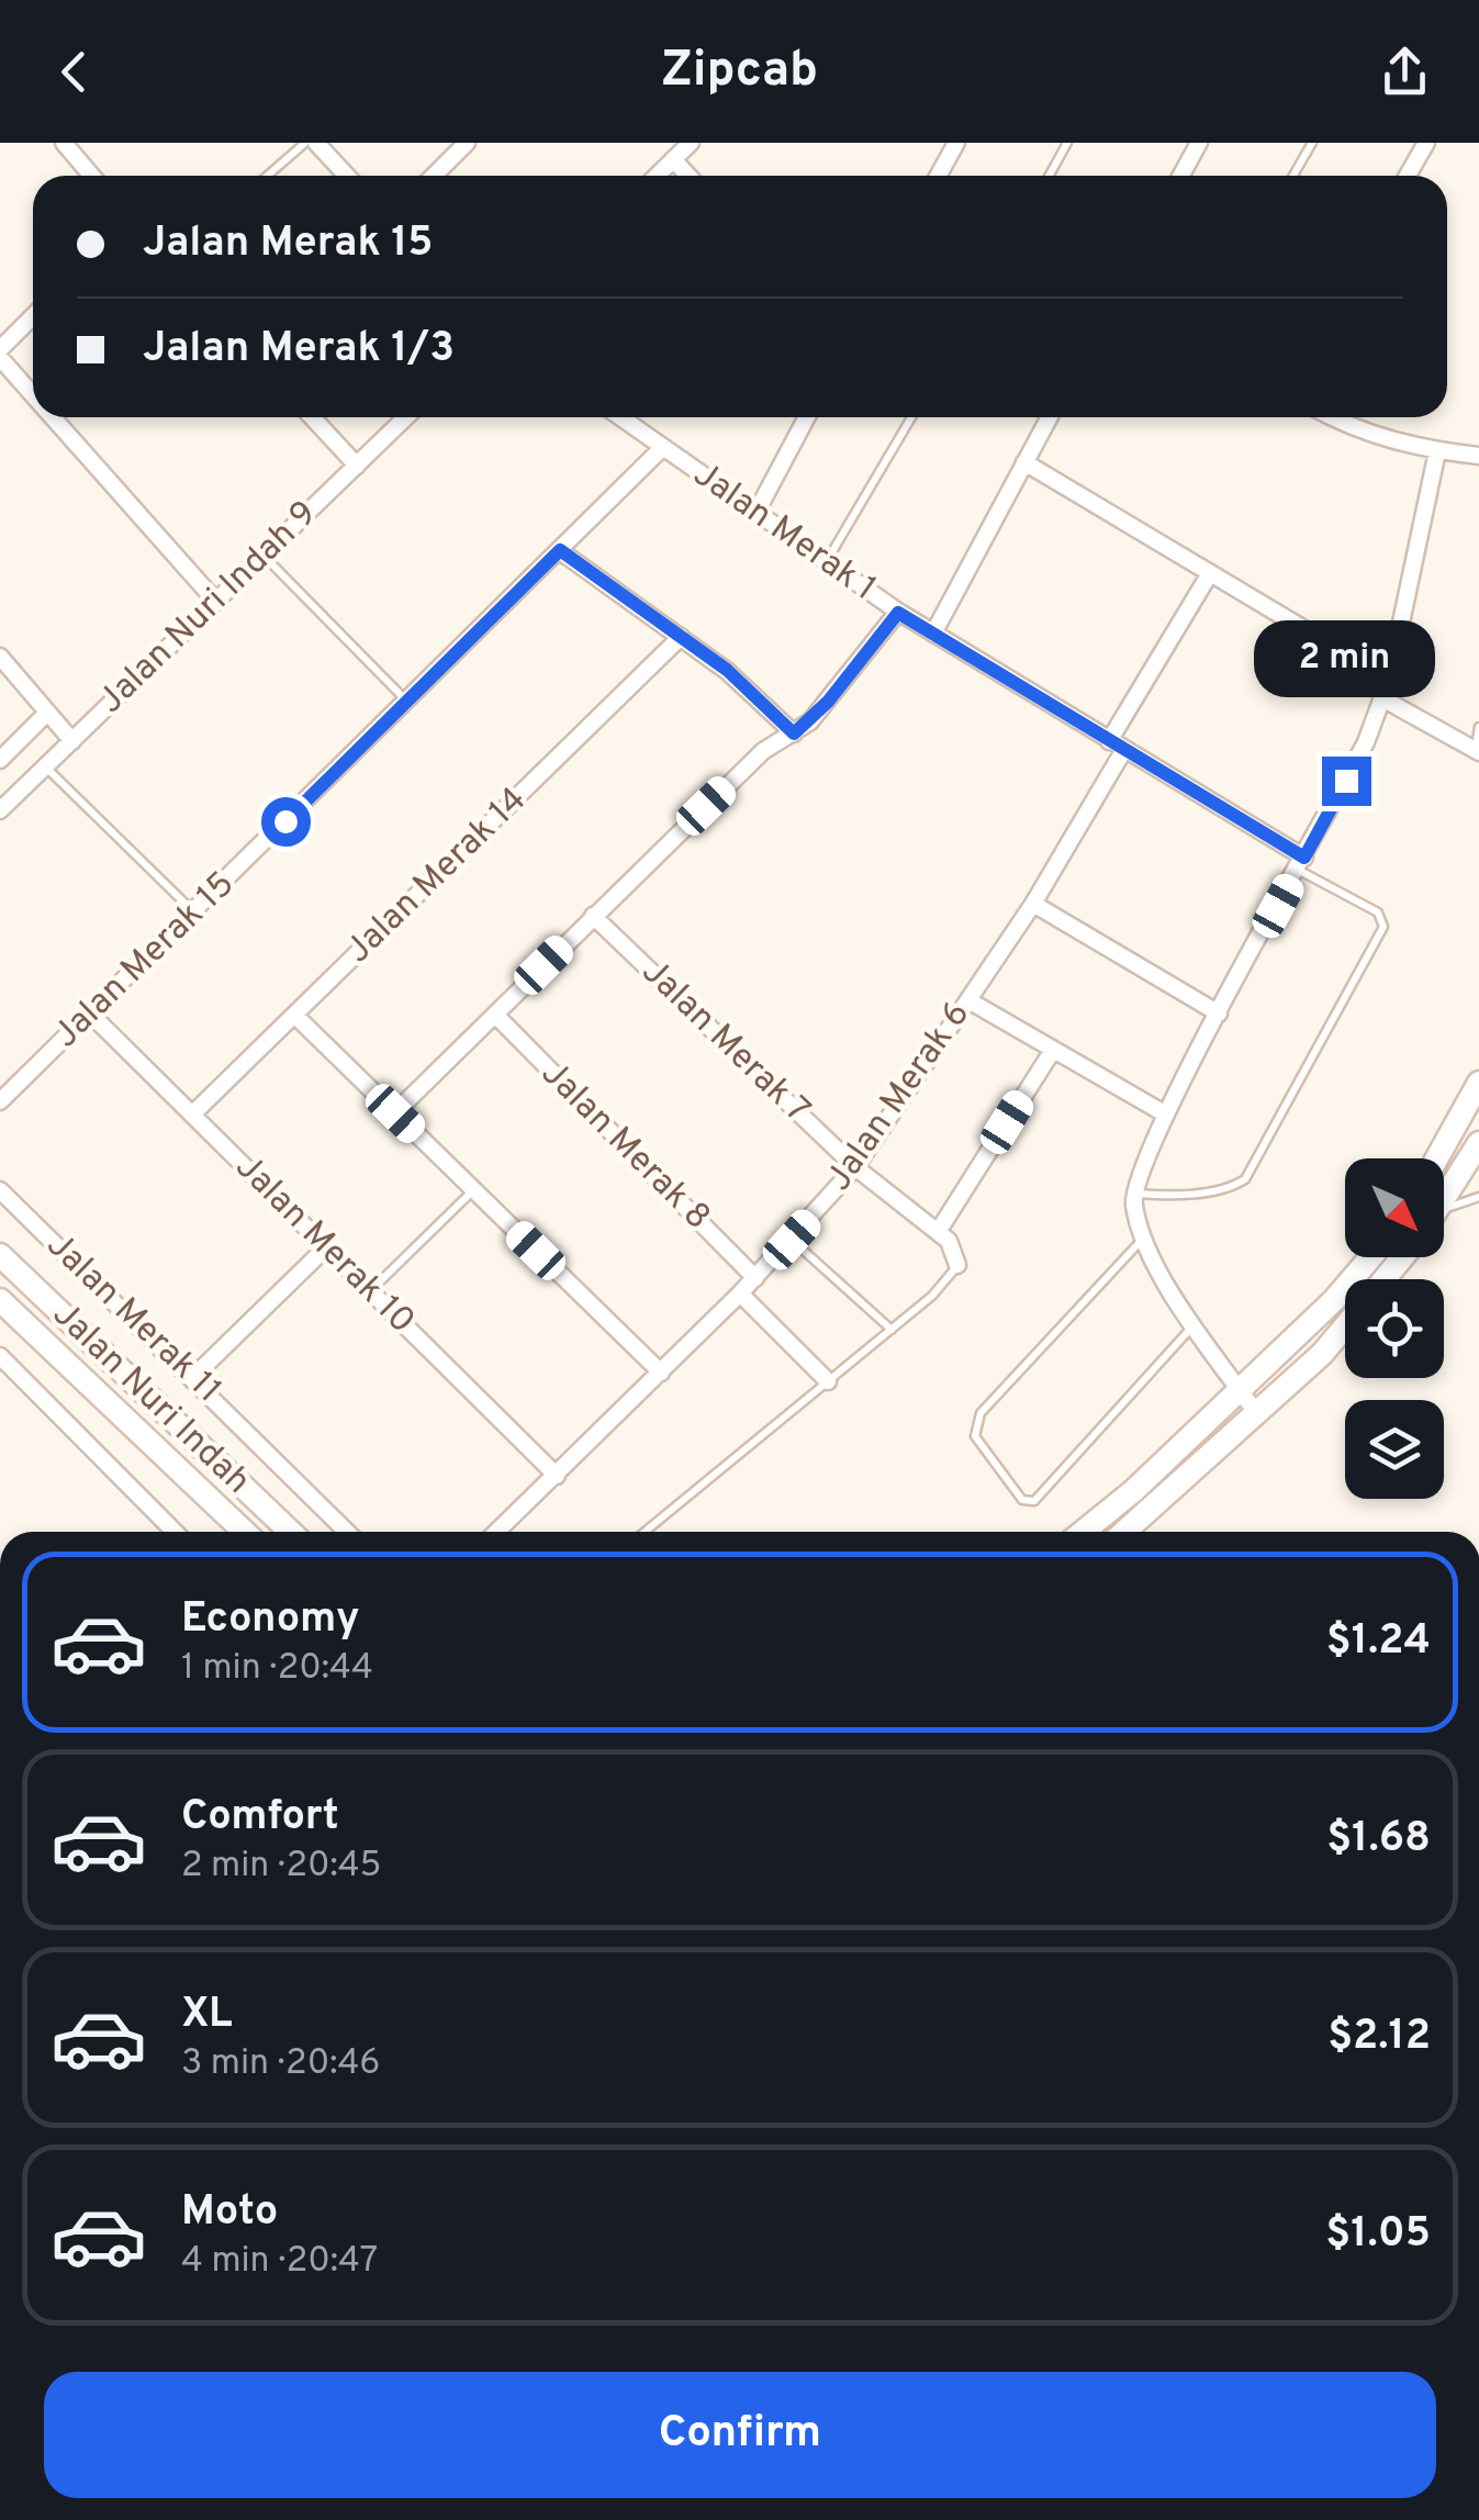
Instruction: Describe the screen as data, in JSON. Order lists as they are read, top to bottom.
{
  "streets": {
    "main road": ["Jalan Nuri Indah"],
    "street": [
      "Jalan Merak 1",
      "Jalan Nuri Indah 9",
      "Jalan Merak 14",
      "Jalan Merak 15",
      "Jalan Merak 7",
      "Jalan Merak 6",
      "Jalan Merak 8",
      "Jalan Merak 10",
      "Jalan Merak 11"
    ]
  },
  "crossings": [
    ["Jalan Merak 1", "Jalan Merak 15"],
    ["Jalan Merak 1", "Jalan Merak 6"],
    ["Jalan Merak 14", "Jalan Merak 10"],
    ["Jalan Merak 15", "Jalan Merak 10"],
    ["Jalan Merak 7", "Jalan Merak 6"],
    ["Jalan Merak 6", "Jalan Merak 8"],
    ["Jalan Merak 6", "Jalan Merak 10"]
  ],
  "north": "bottom right",
  "page": {
    "header": "Zipcab",
    "banner": ["Jalan Merak 15", "Jalan Merak 1/3"],
    "bubble": "2 min",
    "list": [
      {
        "name": "Economy",
        "note": "1 min · 20:44",
        "value": "$1.24"
      },
      {
        "name": "Comfort",
        "note": "2 min · 20:45",
        "value": "$1.68"
      },
      {
        "name": "XL",
        "note": "3 min · 20:46",
        "value": "$2.12"
      },
      {
        "name": "Moto",
        "note": "4 min · 20:47",
        "value": "$1.05"
      }
    ],
    "buttons": "Confirm"
  }
}
